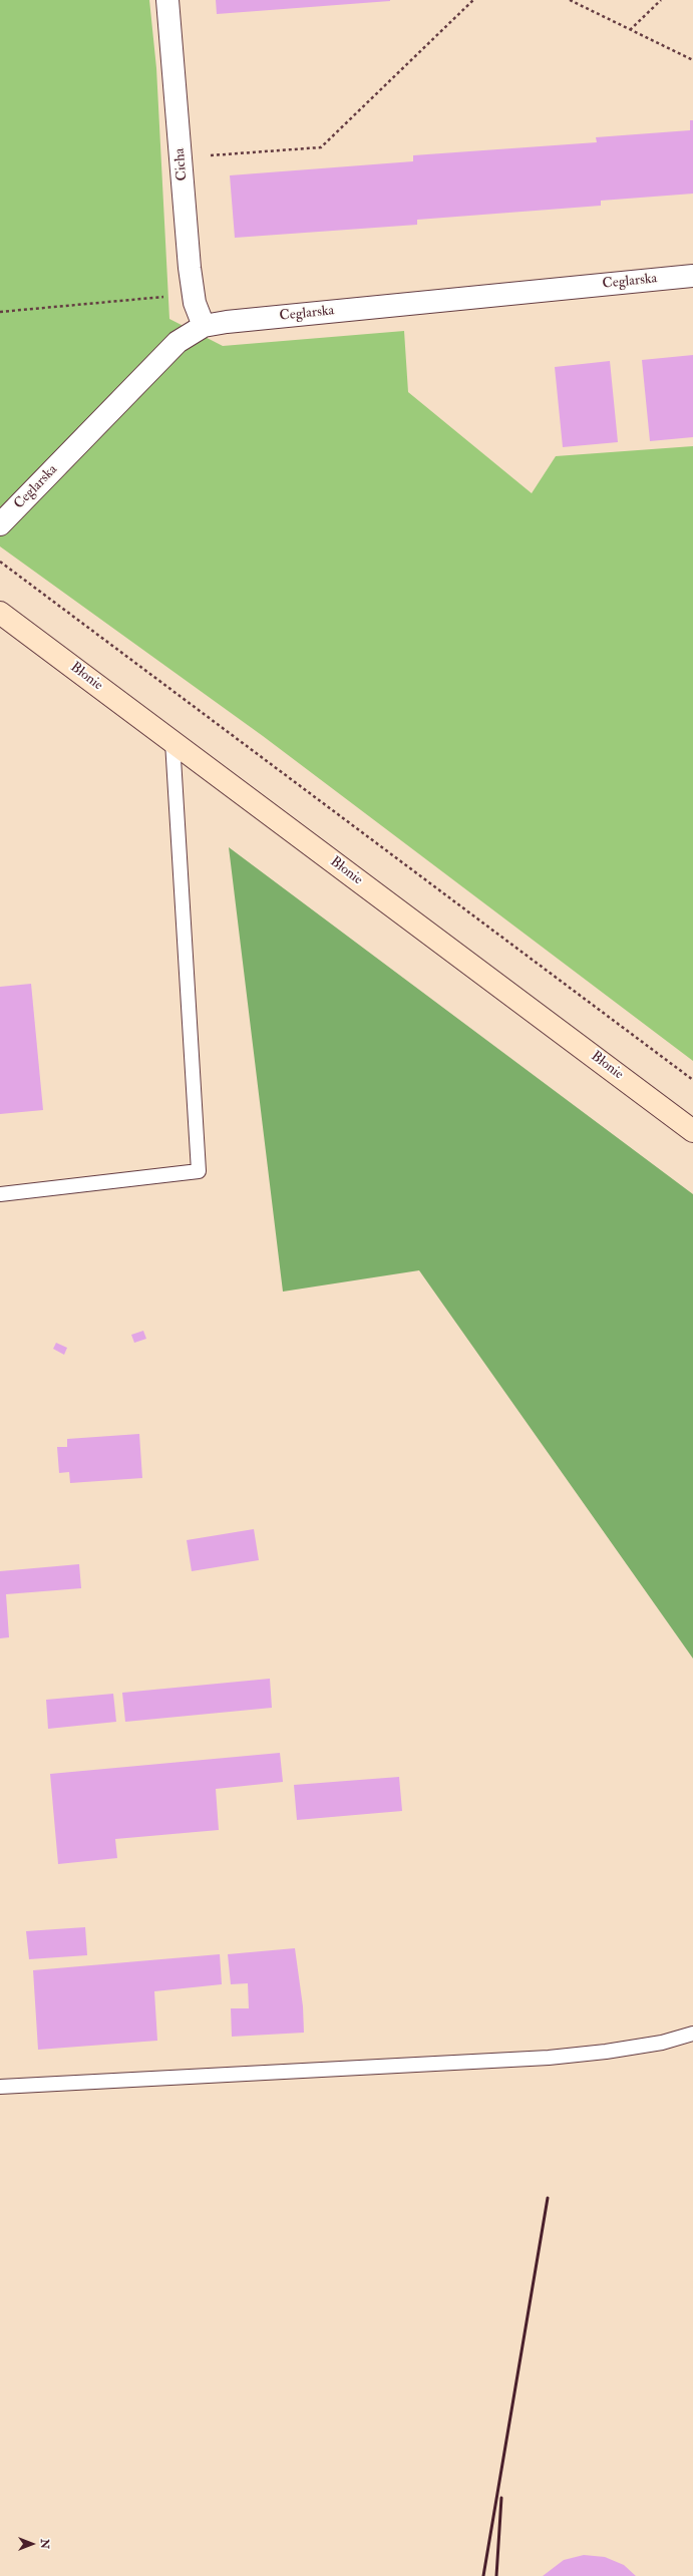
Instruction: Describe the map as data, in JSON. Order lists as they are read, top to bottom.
{
  "streets": {
    "street": ["Cicha", "Ceglarska", "Błonie"]
  },
  "crossings": [
    ["Cicha", "Ceglarska"]
  ],
  "north": "right"
}
